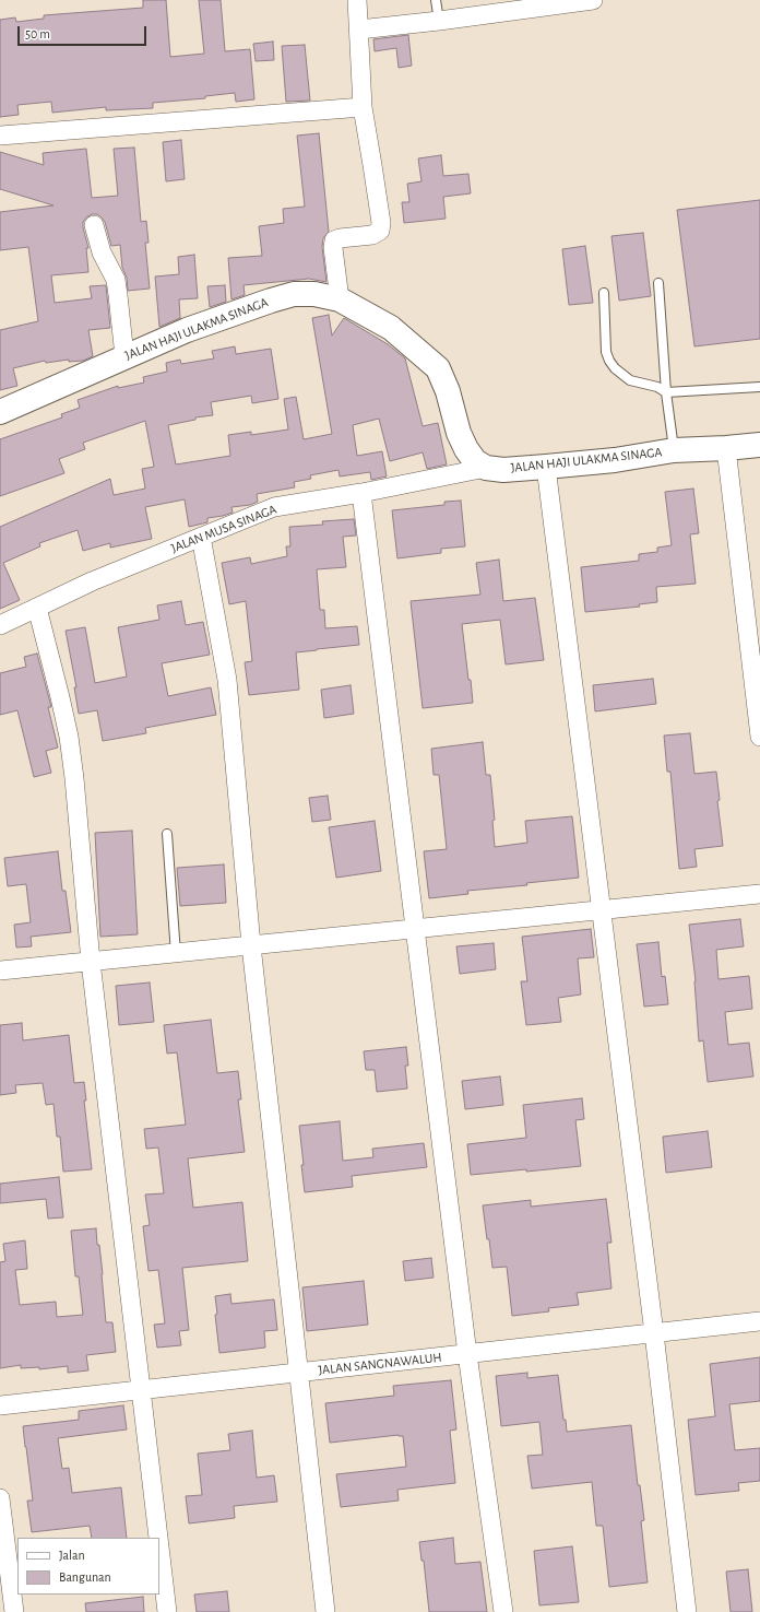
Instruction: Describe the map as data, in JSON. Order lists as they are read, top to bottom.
{
  "streets": {
    "main road": ["JALAN HAJI ULAKMA SINAGA"],
    "street": ["JALAN MUSA SINAGA", "JALAN SANGNAWALUH"]
  },
  "crossings": [
    ["JALAN HAJI ULAKMA SINAGA", "JALAN MUSA SINAGA"]
  ],
  "legend": ["Jalan", "Bangunan"],
  "scale_bar": "50 m"
}
